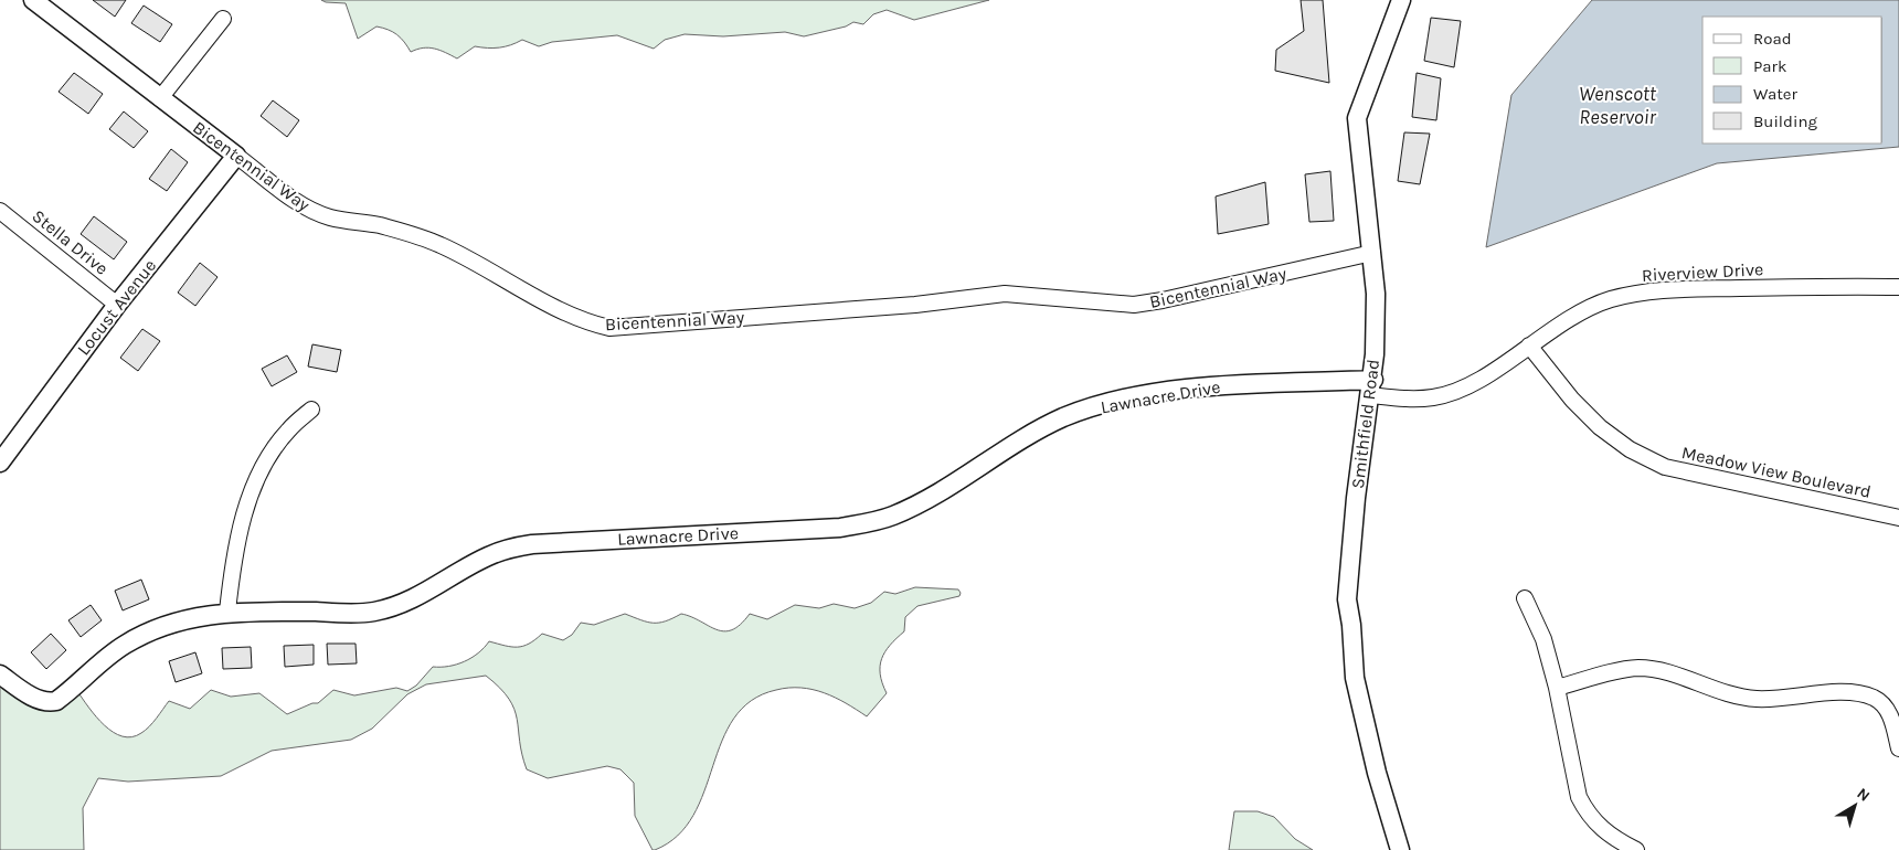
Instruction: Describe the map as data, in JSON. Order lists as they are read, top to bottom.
{
  "streets": {
    "street": [
      "Bicentennial Way",
      "Stella Drive",
      "Riverview Drive",
      "Locust Avenue",
      "Lawnacre Drive",
      "Smithfield Road",
      "Meadow View Boulevard"
    ]
  },
  "crossings": [
    ["Bicentennial Way", "Locust Avenue"],
    ["Bicentennial Way", "Smithfield Road"],
    ["Stella Drive", "Locust Avenue"],
    ["Riverview Drive", "Lawnacre Drive"],
    ["Riverview Drive", "Smithfield Road"],
    ["Riverview Drive", "Meadow View Boulevard"],
    ["Lawnacre Drive", "Smithfield Road"]
  ],
  "water": ["Wenscott Reservoir"],
  "legend": [
    "Road",
    "Park",
    "Water",
    "Building"
  ],
  "north": "top right"
}
